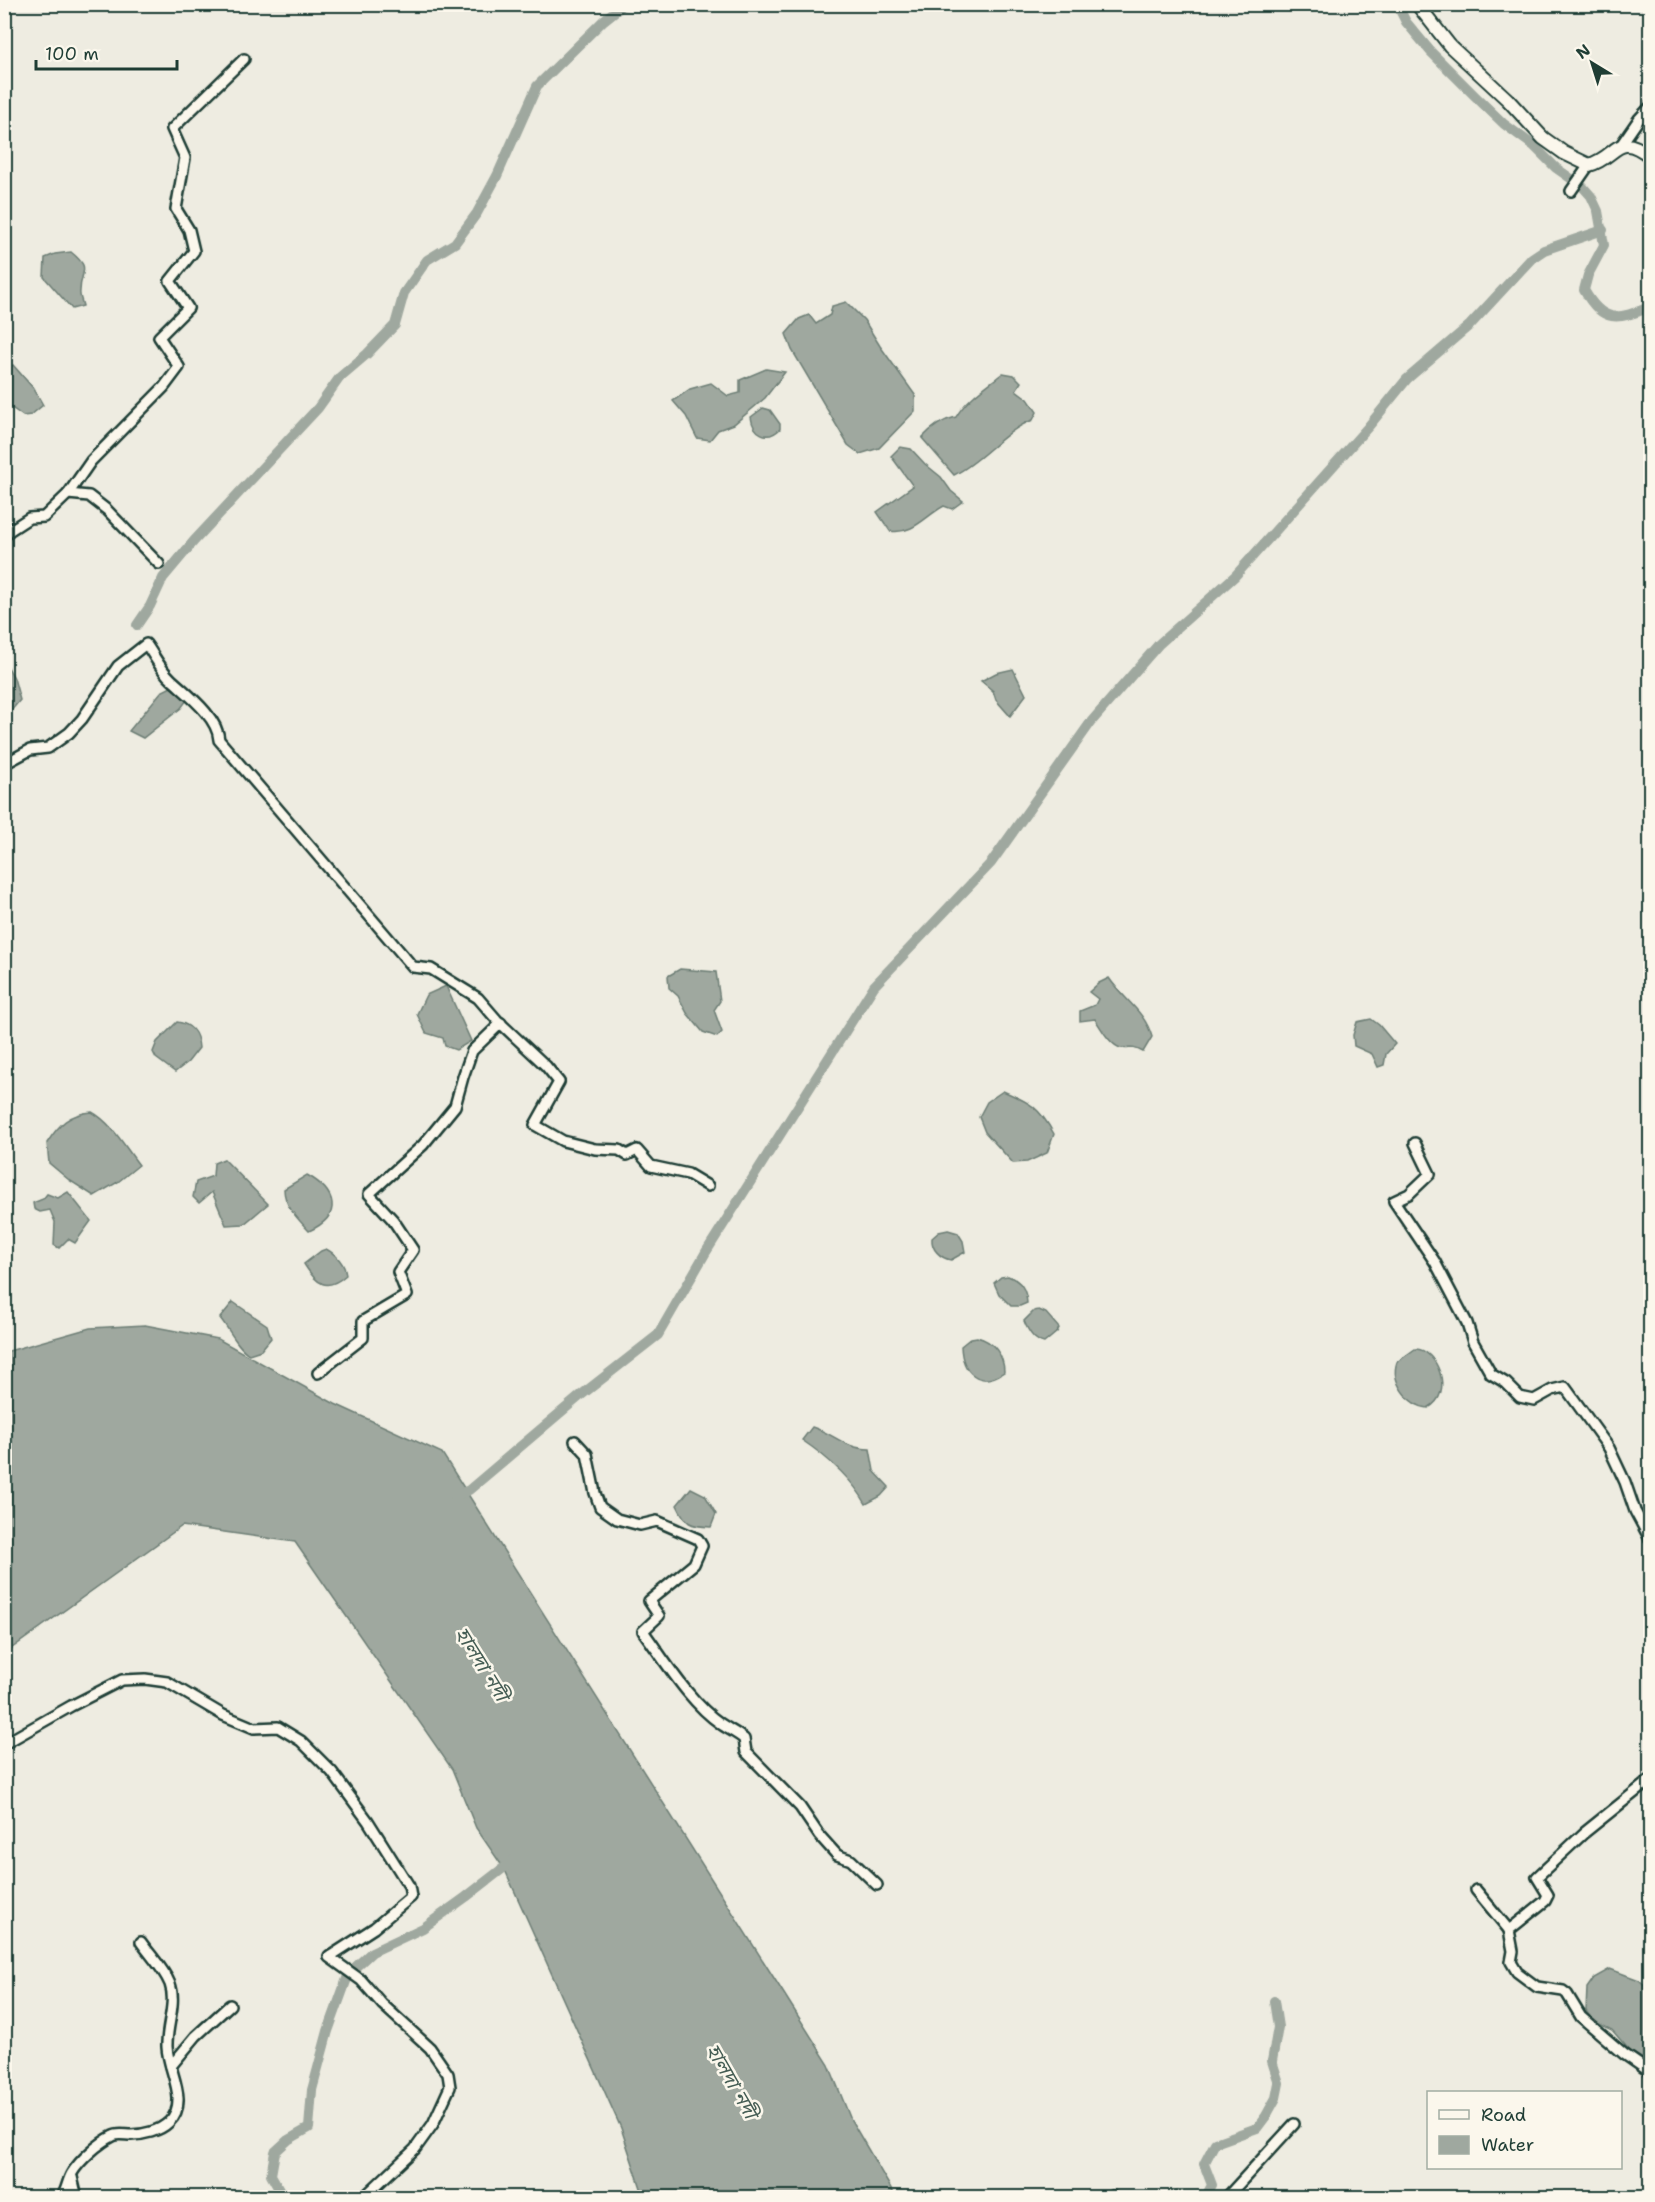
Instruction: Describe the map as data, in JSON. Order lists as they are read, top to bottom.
{
  "water": ["হালদা নদী"],
  "legend": ["Road", "Water"],
  "scale_bar": "100 m",
  "north": "top left"
}
